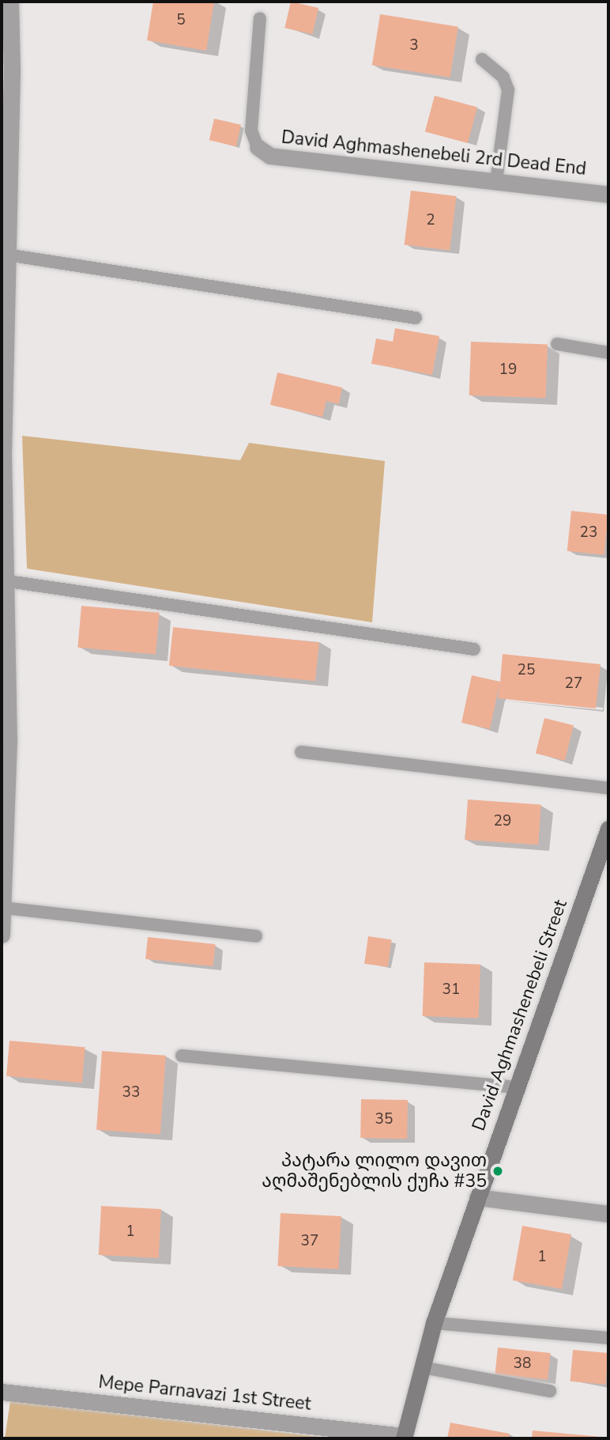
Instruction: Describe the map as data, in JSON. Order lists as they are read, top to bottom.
{
  "streets": {
    "street": ["David Aghmashenebeli 2rd Dead End", "David Aghmashenebeli Street", "Mepe Parnavazi 1st Street"]
  },
  "crossings": [
    ["David Aghmashenebeli Street", "Mepe Parnavazi 1st Street"]
  ],
  "places": ["პატარა ლილო დავით აღმაშენებლის ქუჩა #35"],
  "house_numbers": [
    "5",
    "3",
    "2",
    "19",
    "23",
    "25",
    "27",
    "29",
    "31",
    "33",
    "35",
    "1",
    "37",
    "1",
    "38"
  ]
}
